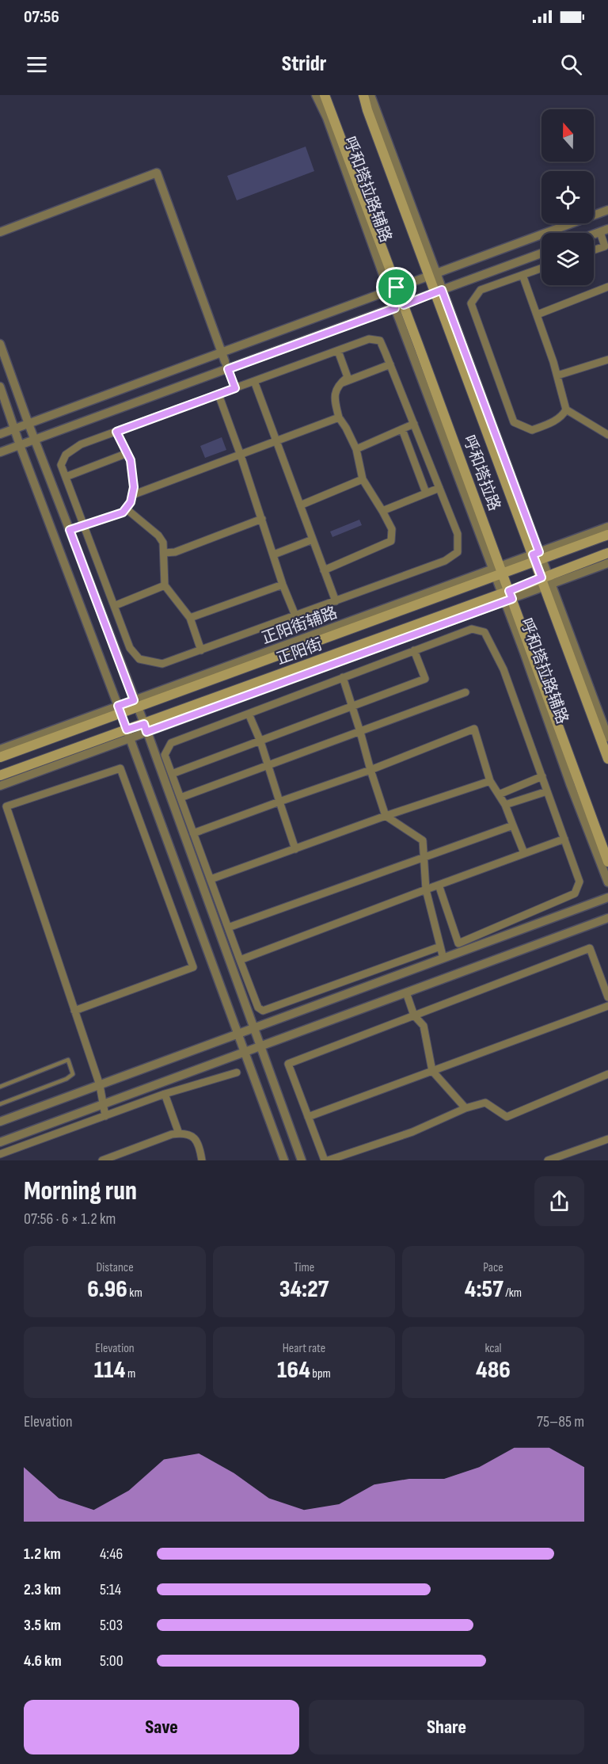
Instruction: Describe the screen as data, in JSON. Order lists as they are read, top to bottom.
{
  "streets": {
    "main road": ["呼和塔拉路", "正阳街"],
    "street": ["呼和塔拉路辅路"]
  },
  "crossings": [
    ["呼和塔拉路辅路", "呼和塔拉路"],
    ["呼和塔拉路辅路", "正阳街"],
    ["呼和塔拉路", "正阳街"]
  ],
  "north": "top",
  "page": {
    "status": "07:56",
    "header": "Stridr",
    "heading": ["Morning run", "07:56 · 6 × 1.2 km"],
    "stats": [
      ["Distance", "6.96 km"],
      ["Time", "34:27"],
      ["Pace", "4:57 /km"],
      ["Elevation", "114 m"],
      ["Heart rate", "164 bpm"],
      ["kcal", "486"]
    ],
    "chart": ["Elevation", "75–85 m"],
    "list": [
      {
        "name": "1.2 km",
        "note": "4:46"
      },
      {
        "name": "2.3 km",
        "note": "5:14"
      },
      {
        "name": "3.5 km",
        "note": "5:03"
      },
      {
        "name": "4.6 km",
        "note": "5:00"
      }
    ],
    "buttons": ["Save", "Share"]
  }
}
